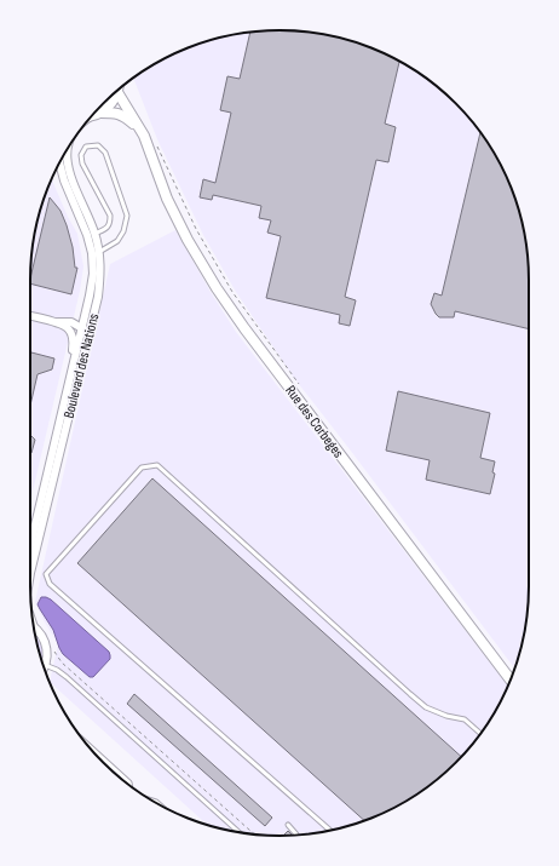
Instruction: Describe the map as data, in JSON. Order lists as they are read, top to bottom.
{
  "streets": {
    "street": ["Boulevard des Nations", "Rue des Corbeges"]
  },
  "crossings": [
    ["Boulevard des Nations", "Rue des Corbeges"]
  ]
}
